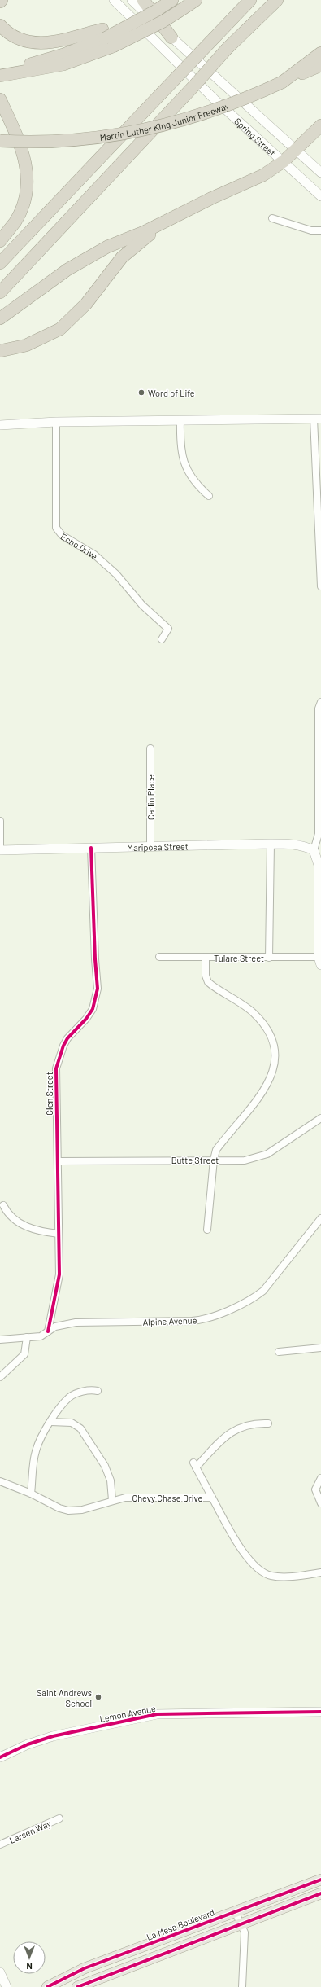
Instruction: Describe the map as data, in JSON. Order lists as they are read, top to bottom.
{
  "streets": {
    "highway": ["Martin Luther King Junior Freeway"],
    "main road": [
      "Spring Street",
      "Mariposa Street",
      "Lemon Avenue",
      "La Mesa Boulevard"
    ],
    "street": [
      "Echo Drive",
      "Carlin Place",
      "Tulare Street",
      "Glen Street",
      "Butte Street",
      "Alpine Avenue",
      "Chevy Chase Drive",
      "Larsen Way"
    ]
  },
  "crossings": [
    ["Carlin Place", "Mariposa Street"],
    ["Mariposa Street", "Glen Street"],
    ["Glen Street", "Butte Street"],
    ["Glen Street", "Alpine Avenue"]
  ],
  "places": ["Word of Life", "Saint Andrews School"],
  "north": "bottom"
}
